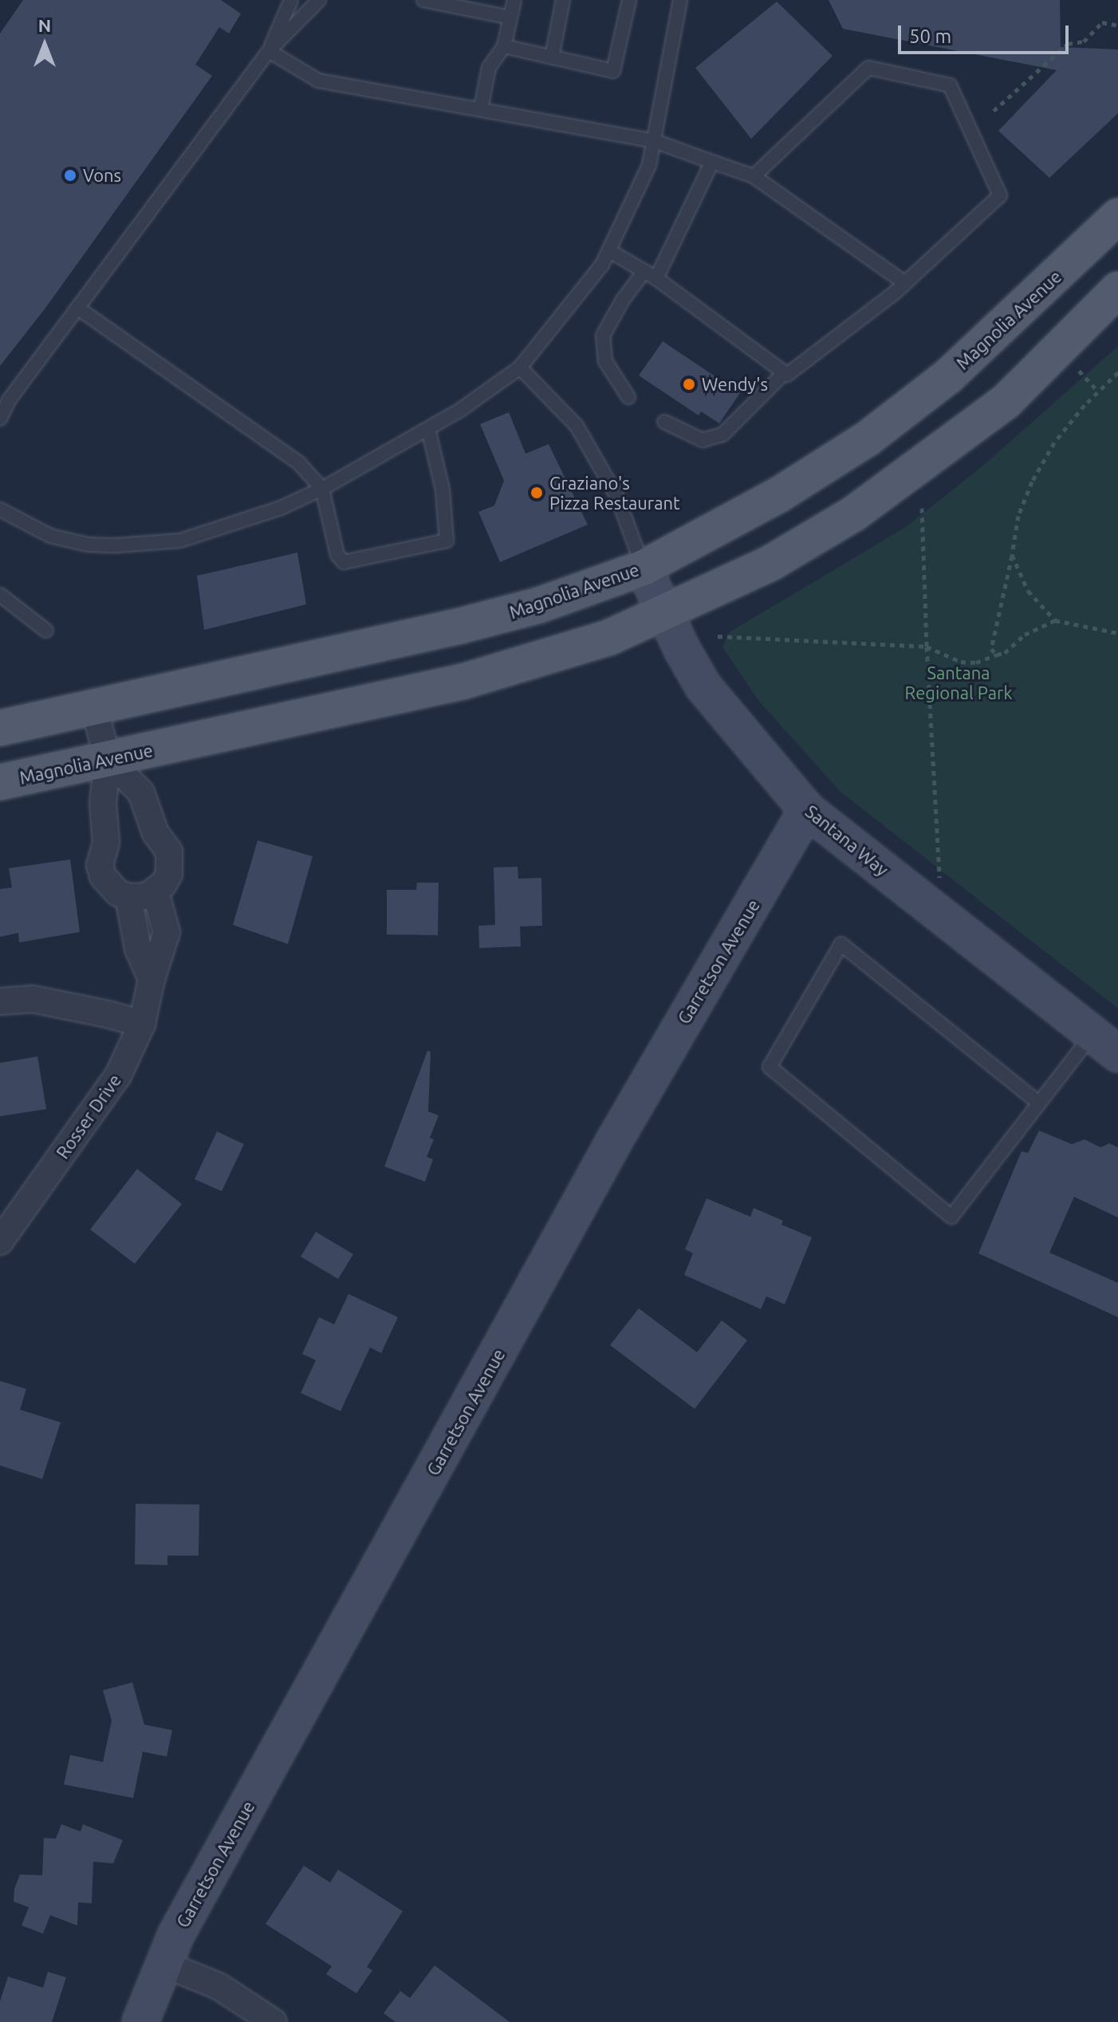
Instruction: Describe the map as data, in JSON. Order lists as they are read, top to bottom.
{
  "streets": {
    "main road": ["Magnolia Avenue"],
    "street": ["Santana Way", "Garretson Avenue", "Rosser Drive"]
  },
  "crossings": [
    ["Magnolia Avenue", "Santana Way"],
    ["Santana Way", "Garretson Avenue"]
  ],
  "parks": ["Santana Regional Park"],
  "places": ["Vons", "Wendy's", "Graziano's Pizza Restaurant"],
  "scale_bar": "50 m",
  "north": "top"
}
